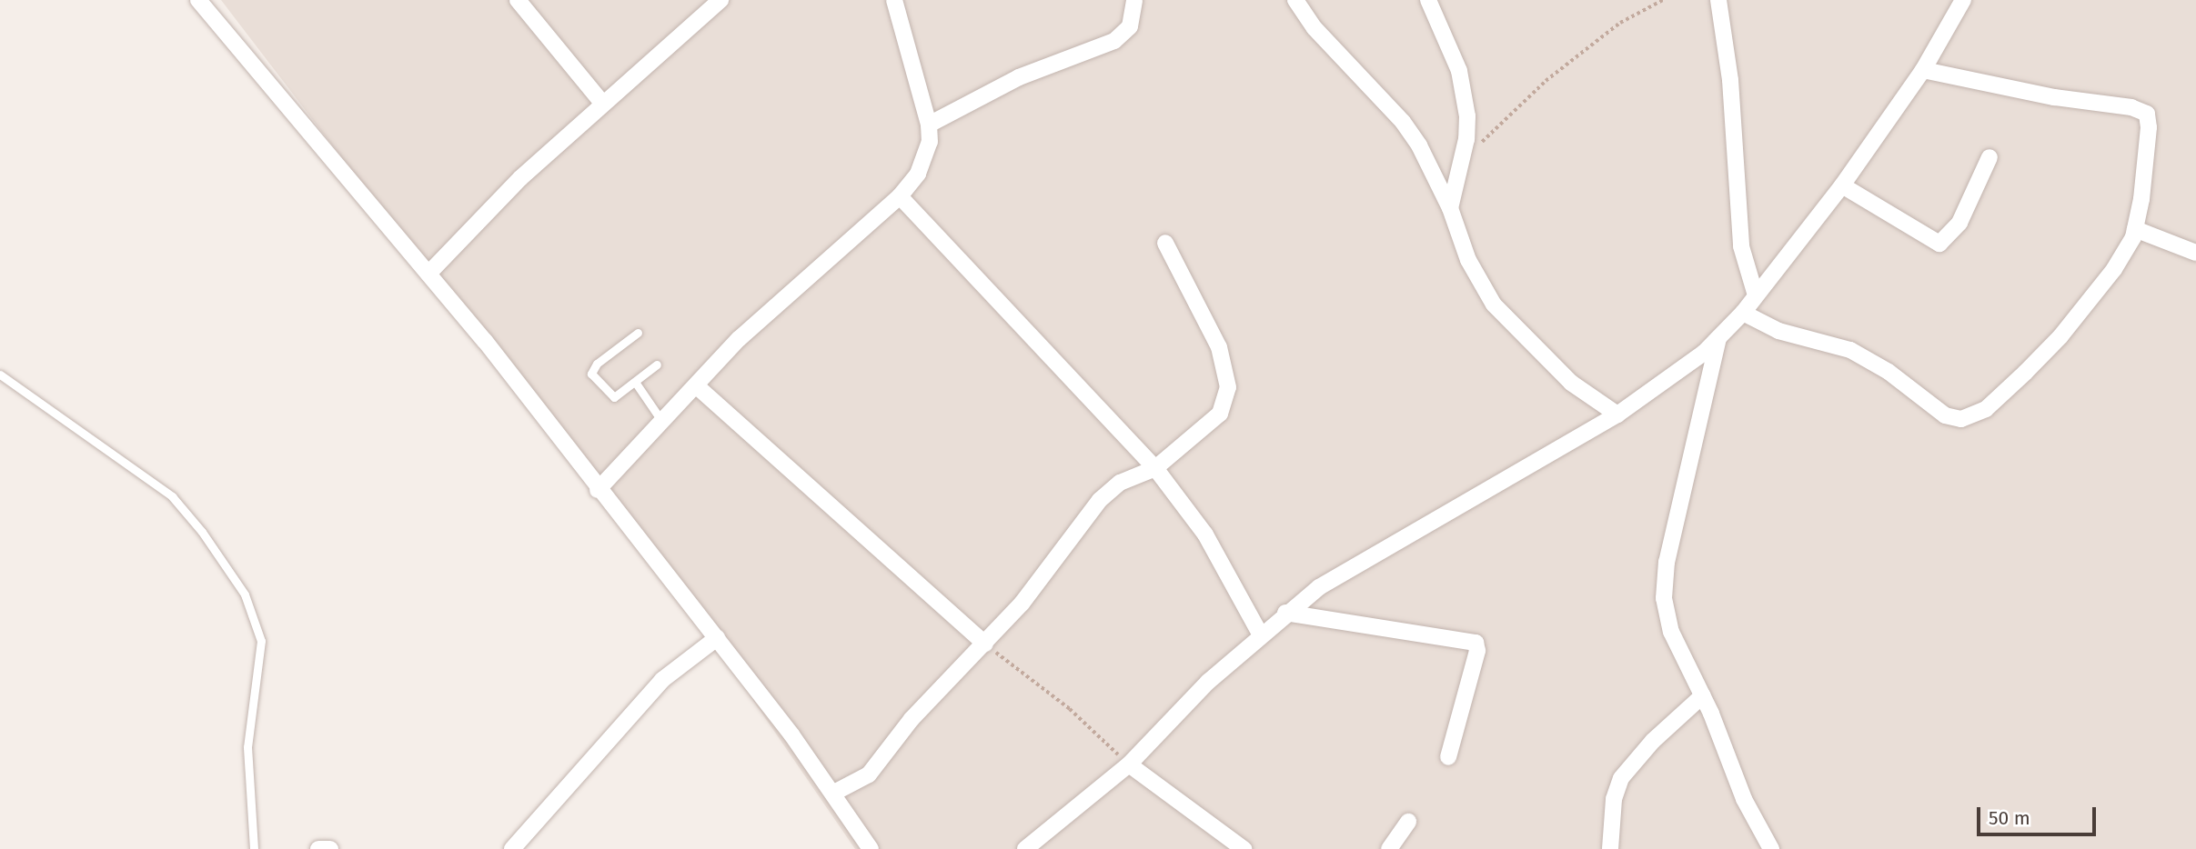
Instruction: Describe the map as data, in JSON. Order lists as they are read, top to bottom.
{
  "scale_bar": "50 m"
}
